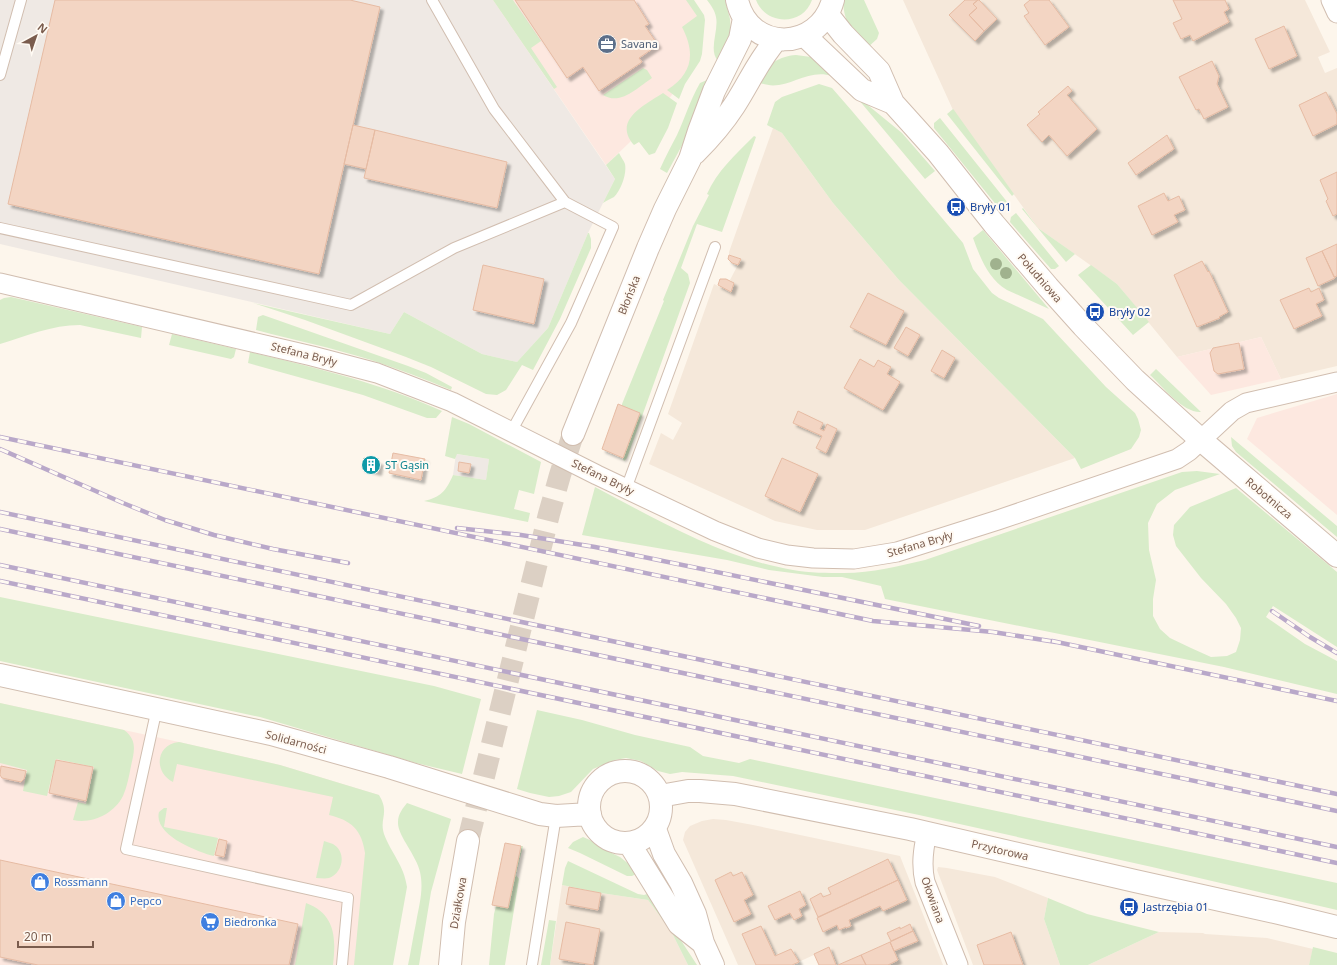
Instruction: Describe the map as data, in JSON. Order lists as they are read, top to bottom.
{
  "streets": {
    "street": [
      "Południowa",
      "Błońska",
      "Stefana Bryły",
      "Robotnicza",
      "Solidarności",
      "Przytorowa",
      "Ołowiana",
      "Działkowa"
    ]
  },
  "crossings": [
    ["Południowa", "Stefana Bryły"],
    ["Południowa", "Robotnicza"],
    ["Stefana Bryły", "Robotnicza"],
    ["Solidarności", "Przytorowa"],
    ["Przytorowa", "Ołowiana"]
  ],
  "places": {
    "office": ["Savana"],
    "bus stop": ["Bryły 01", "Bryły 02", "Jastrzębia 01"],
    "building": ["ST Gąsin"],
    "shop": ["Rossmann", "Pepco"],
    "supermarket": ["Biedronka"]
  },
  "scale_bar": "20 m",
  "north": "top right"
}
